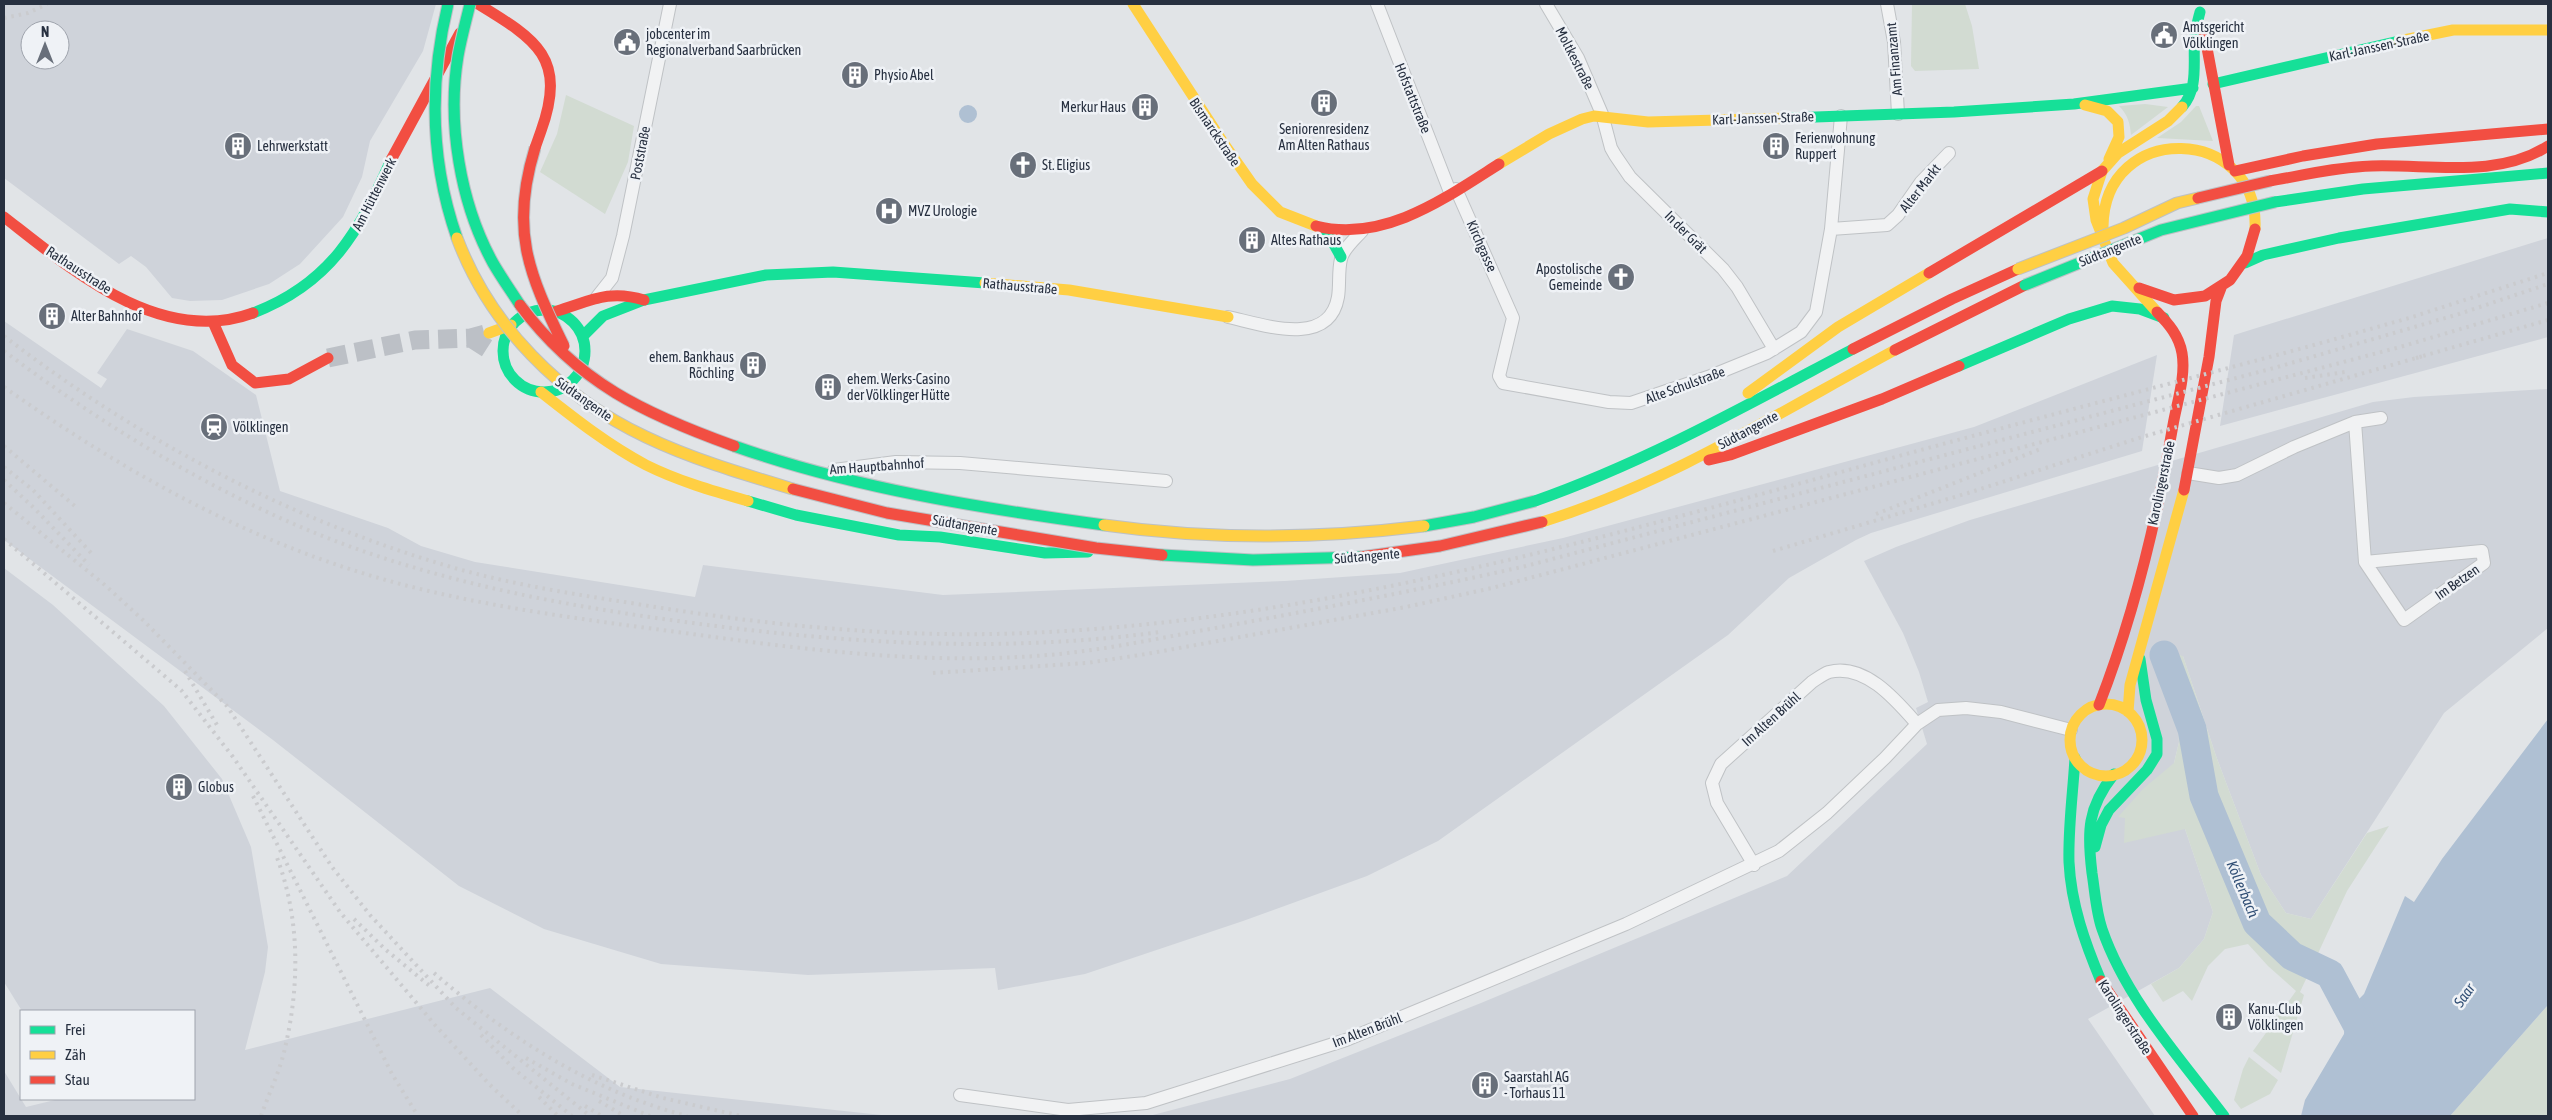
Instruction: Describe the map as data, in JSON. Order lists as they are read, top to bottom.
{
  "streets": {
    "main road": [
      "Karl-Janssen-Straße",
      "Bismarckstraße",
      "Am Hüttenwerk",
      "Südtangente",
      "Rathausstraße",
      "Karolingerstraße"
    ],
    "street": [
      "Moltkestraße",
      "Am Finanzamt",
      "Hofstattstraße",
      "Poststraße",
      "Alter Markt",
      "In der Grät",
      "Kirchgasse",
      "Alte Schulstraße",
      "Am Hauptbahnhof",
      "Im Betzen",
      "Im Alten Brühl"
    ]
  },
  "crossings": [
    ["Karl-Janssen-Straße", "Moltkestraße"],
    ["Karl-Janssen-Straße", "Am Finanzamt"],
    ["Karl-Janssen-Straße", "In der Grät"],
    ["Karl-Janssen-Straße", "Karolingerstraße"],
    ["Moltkestraße", "In der Grät"],
    ["Hofstattstraße", "Kirchgasse"],
    ["Poststraße", "Rathausstraße"],
    ["Am Hüttenwerk", "Rathausstraße"],
    ["In der Grät", "Alte Schulstraße"],
    ["Kirchgasse", "Alte Schulstraße"],
    ["Südtangente", "Rathausstraße"],
    ["Südtangente", "Am Hauptbahnhof"],
    ["Rathausstraße", "Am Hauptbahnhof"],
    ["Karolingerstraße", "Im Alten Brühl"]
  ],
  "water": ["Köllerbach", "Saar"],
  "places": {
    "public building": ["Amtsgericht Völklingen", "jobcenter im Regionalverband Saarbrücken"],
    "building": [
      "Physio Abel",
      "Seniorenresidenz Am Alten Rathaus",
      "Merkur Haus",
      "Lehrwerkstatt",
      "Ferienwohnung Ruppert",
      "Altes Rathaus",
      "Alter Bahnhof",
      "ehem. Bankhaus Röchling",
      "ehem. Werks-Casino der Völklinger Hütte",
      "Globus",
      "Kanu-Club Völklingen",
      "Saarstahl AG - Torhaus 11"
    ],
    "church": ["St. Eligius", "Apostolische Gemeinde"],
    "hospital": ["MVZ Urologie"],
    "station": ["Völklingen"]
  },
  "legend": ["Frei", "Zäh", "Stau"],
  "north": "top"
}
